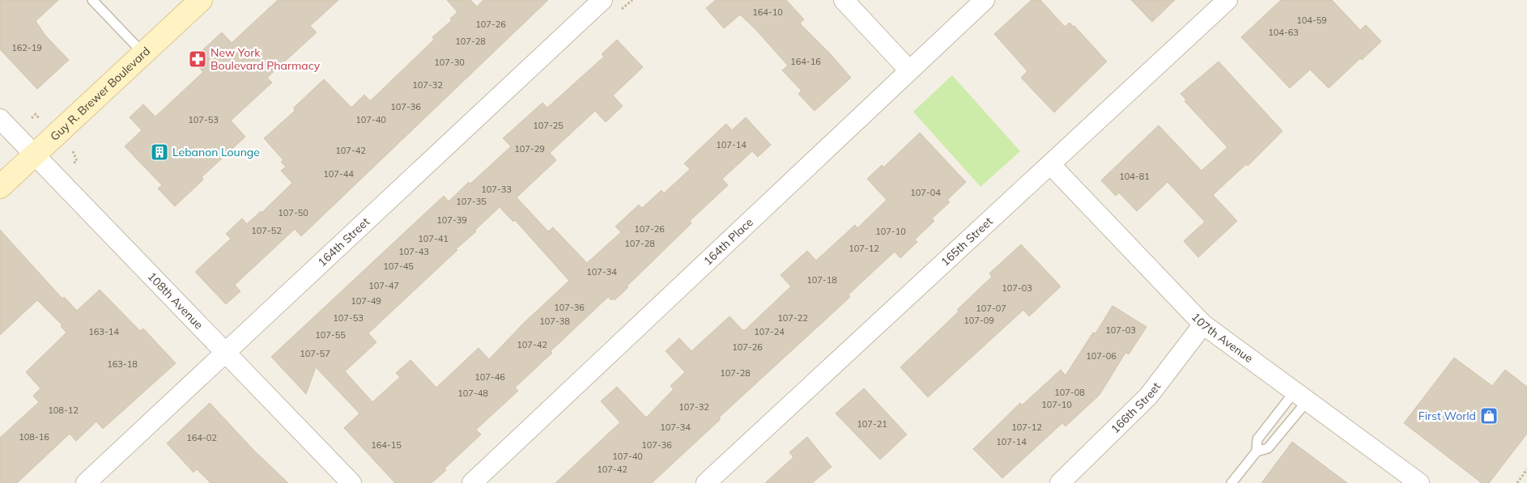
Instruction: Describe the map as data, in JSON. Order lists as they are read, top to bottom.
{
  "streets": {
    "main road": ["Guy R. Brewer Boulevard"],
    "street": [
      "164th Place",
      "164th Street",
      "165th Street",
      "108th Avenue",
      "107th Avenue",
      "166th Street"
    ]
  },
  "crossings": [
    ["Guy R. Brewer Boulevard", "108th Avenue"],
    ["164th Street", "108th Avenue"],
    ["165th Street", "107th Avenue"],
    ["107th Avenue", "166th Street"]
  ],
  "places": {
    "pharmacy": ["New York Boulevard Pharmacy"],
    "building": ["Lebanon Lounge"],
    "shop": ["First World"]
  },
  "house_numbers": [
    "164-10",
    "104-59",
    "107-26",
    "104-63",
    "107-28",
    "162-19",
    "164-16",
    "107-30",
    "107-32",
    "107-36",
    "107-53",
    "107-40",
    "107-25",
    "107-14",
    "107-29",
    "107-42",
    "107-44",
    "104-81",
    "107-33",
    "107-04",
    "107-35",
    "107-50",
    "107-39",
    "107-26",
    "107-52",
    "107-10",
    "107-41",
    "107-28",
    "107-12",
    "107-43",
    "107-45",
    "107-34",
    "107-18",
    "107-47",
    "107-03",
    "107-49",
    "107-36",
    "107-07",
    "107-53",
    "107-22",
    "107-09",
    "107-38",
    "107-03",
    "163-14",
    "107-24",
    "107-55",
    "107-42",
    "107-26",
    "107-57",
    "107-06",
    "163-18",
    "107-28",
    "107-46",
    "107-08",
    "107-48",
    "107-10",
    "107-32",
    "108-12",
    "107-21",
    "107-34",
    "107-12",
    "108-16",
    "164-02",
    "107-14",
    "164-15",
    "107-36",
    "107-40",
    "107-42"
  ]
}
